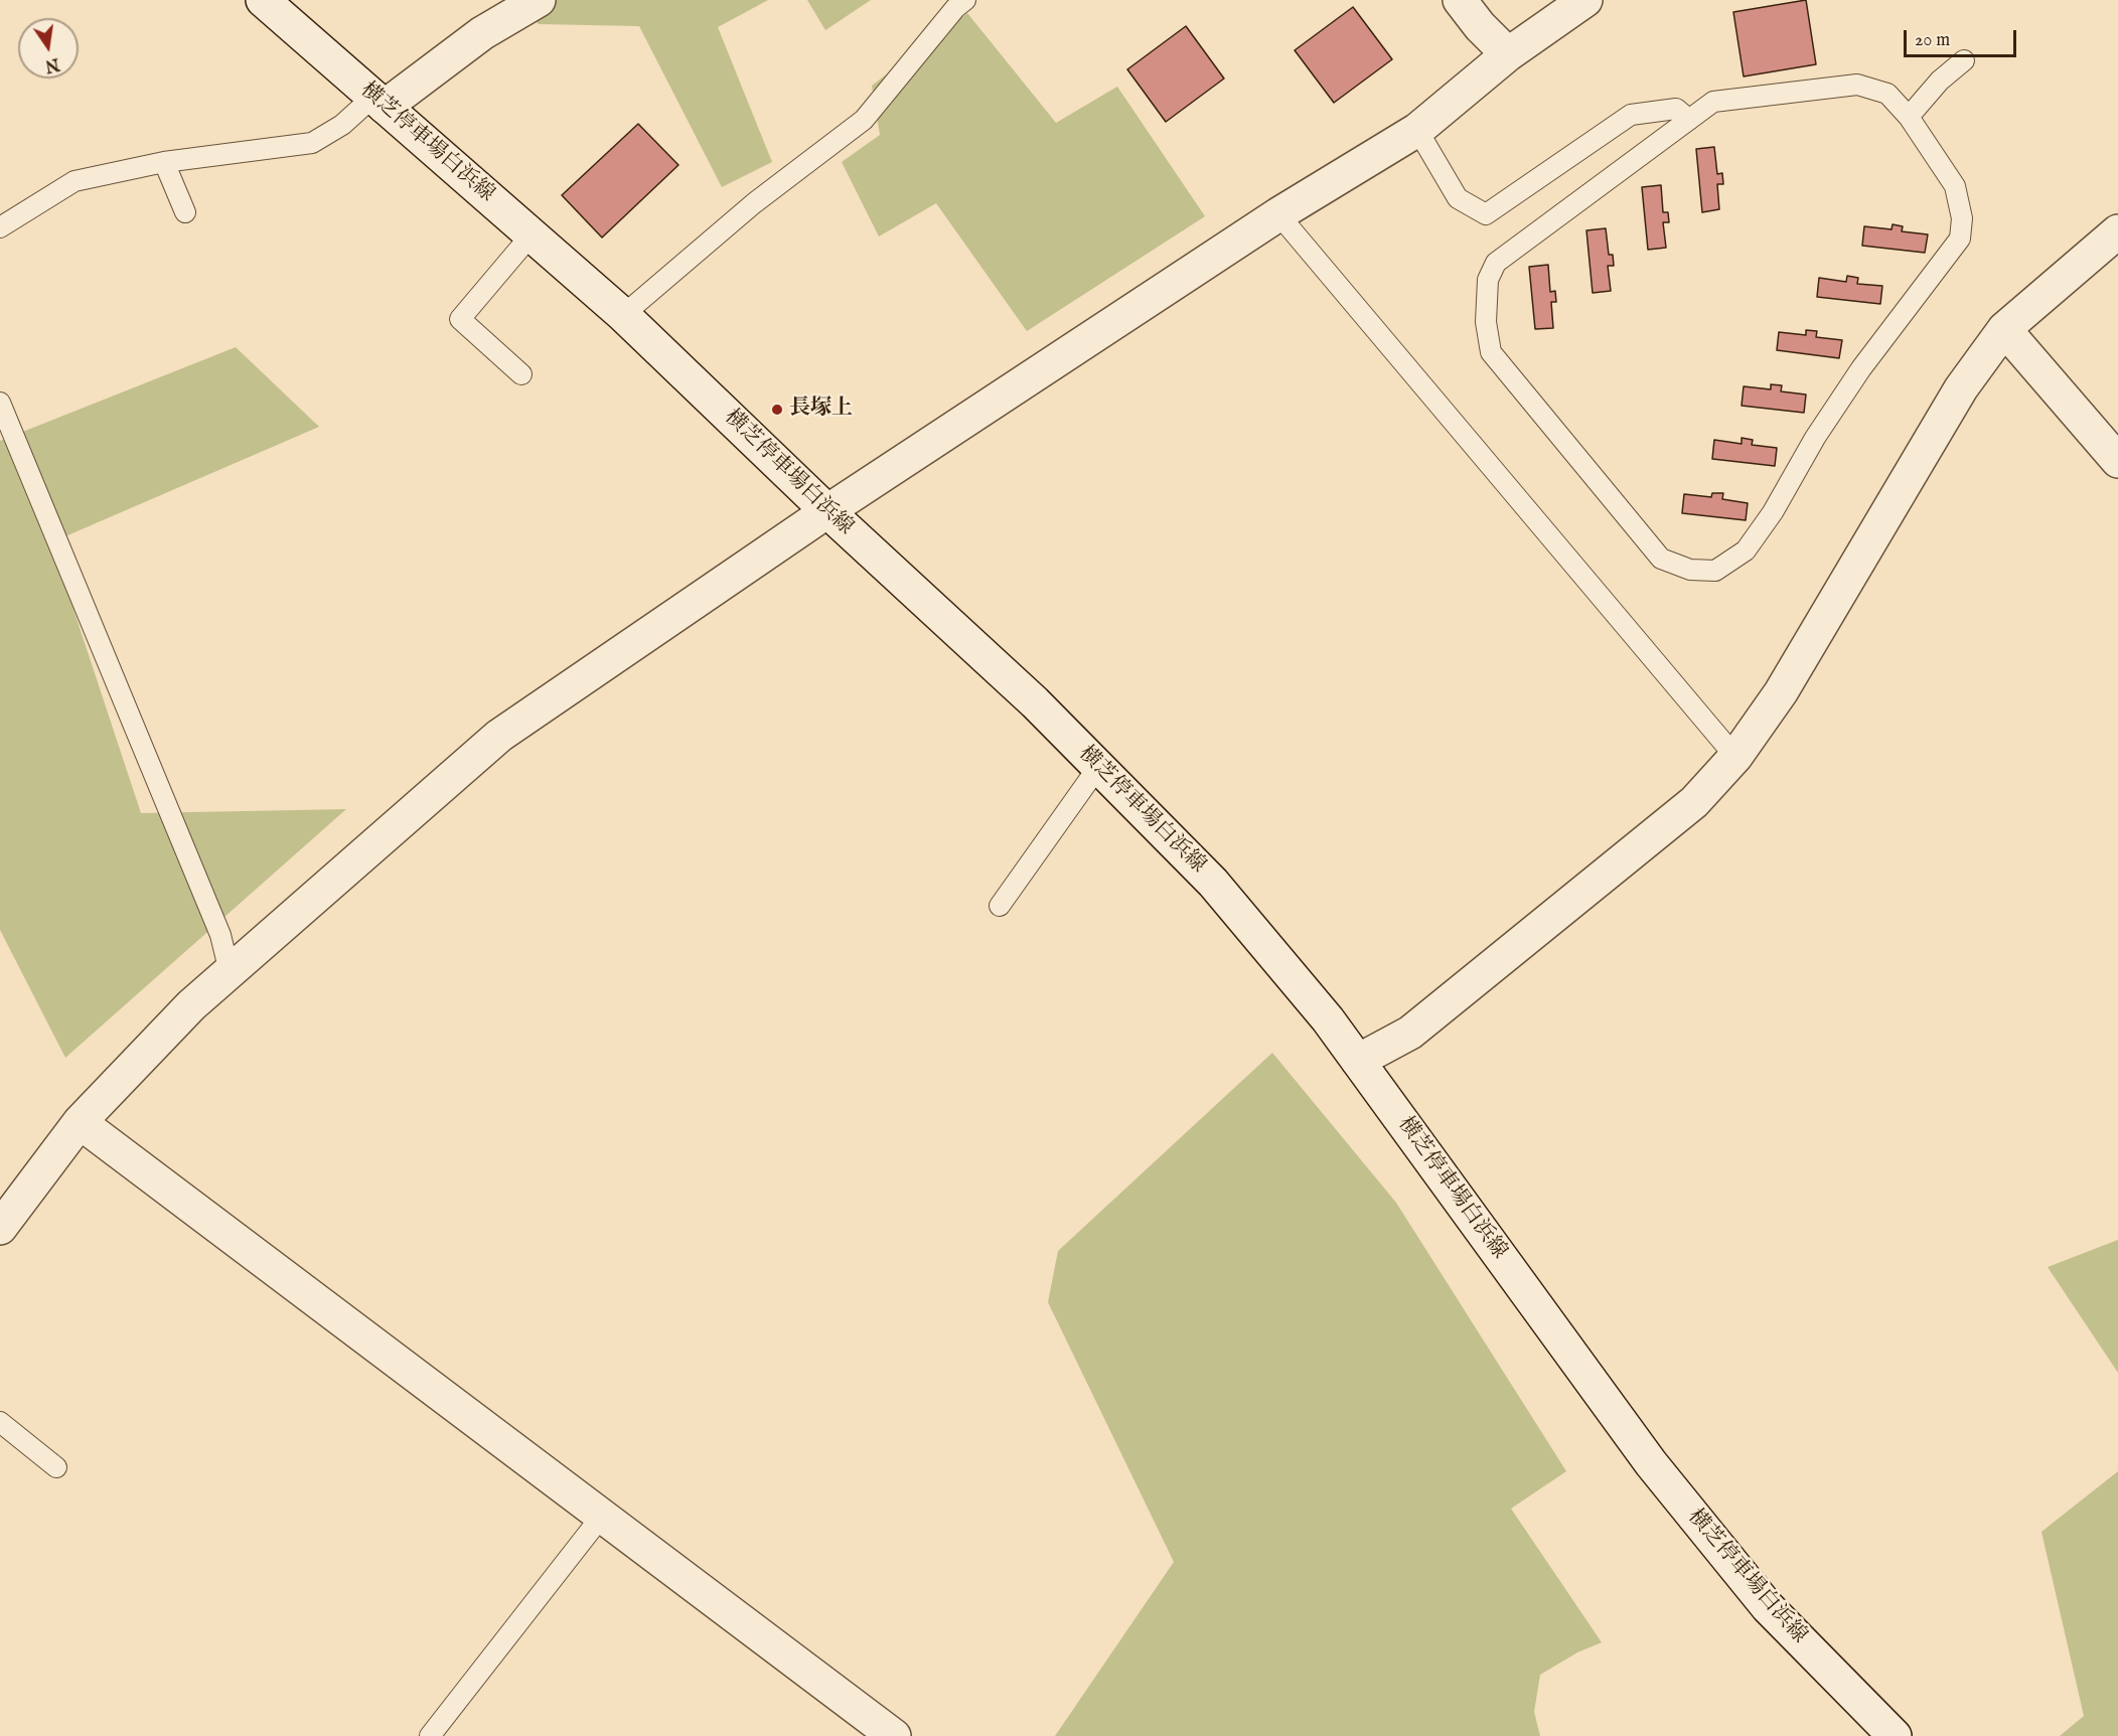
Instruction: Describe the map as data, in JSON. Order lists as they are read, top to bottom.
{
  "streets": {
    "street": ["横芝停車場白浜線"]
  },
  "places": ["長塚上"],
  "scale_bar": "20 m",
  "north": "bottom"
}
